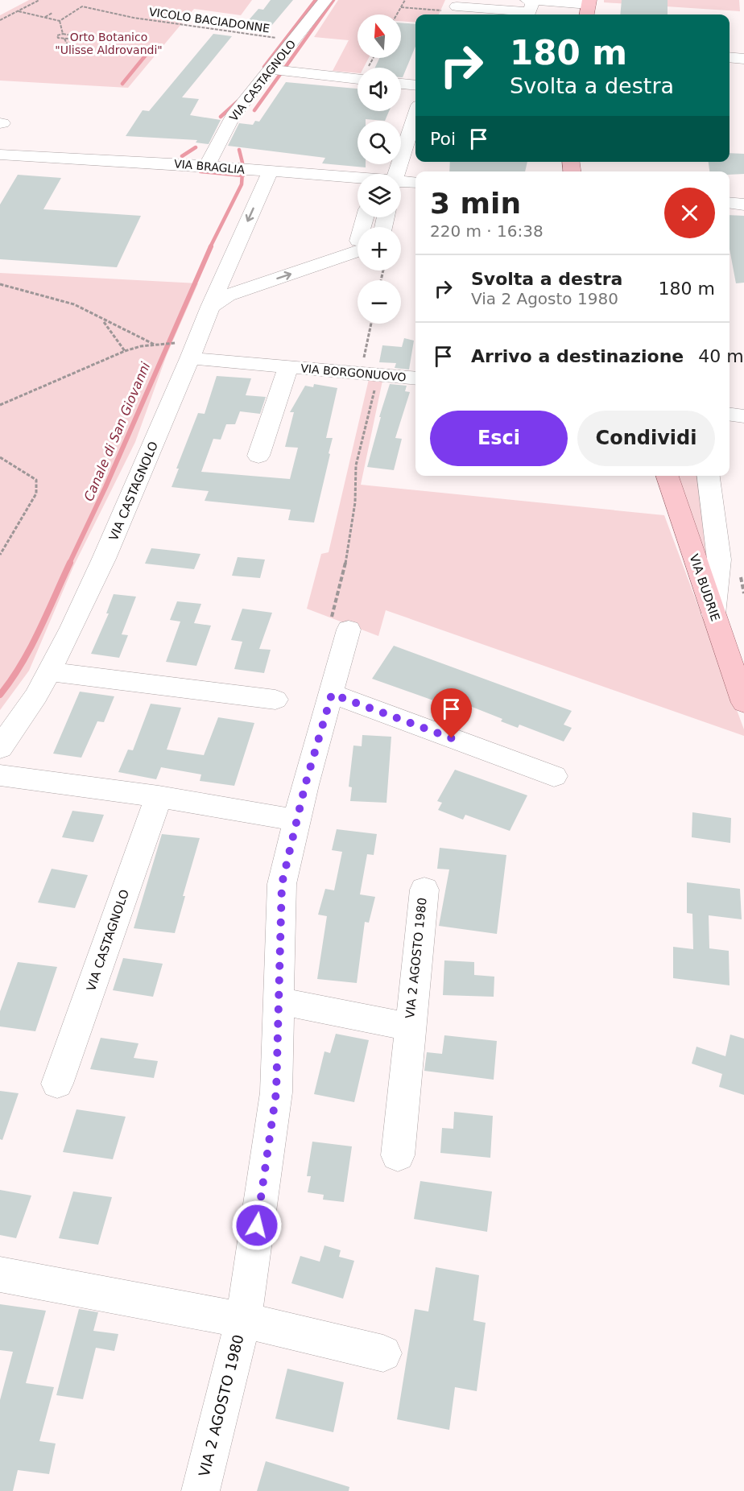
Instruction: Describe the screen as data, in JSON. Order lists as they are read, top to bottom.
{
  "streets": {
    "main road": ["VIA BUDRIE"],
    "street": [
      "VIA CASTAGNOLO",
      "VIA BRAGLIA",
      "VIA BORGONUOVO",
      "VIA 2 AGOSTO 1980"
    ],
    "path": ["VICOLO BACIADONNE"]
  },
  "crossings": [
    ["VIA CASTAGNOLO", "VIA BRAGLIA"],
    ["VIA CASTAGNOLO", "VIA BORGONUOVO"]
  ],
  "water": ["Canale di San Giovanni"],
  "parks": ["Orto Botanico \"Ulisse Aldrovandi\""],
  "north": "top",
  "page": {
    "map_buttons": ["+", "−"],
    "turn": ["180 m", "Svolta a destra"],
    "then": "Poi",
    "heading": ["3 min", "220 m · 16:38"],
    "list": [
      {
        "name": "Svolta a destra",
        "note": "Via 2 Agosto 1980",
        "value": "180 m"
      },
      {
        "name": "Arrivo a destinazione",
        "value": "40 m"
      }
    ],
    "buttons": ["Esci", "Condividi"]
  }
}
